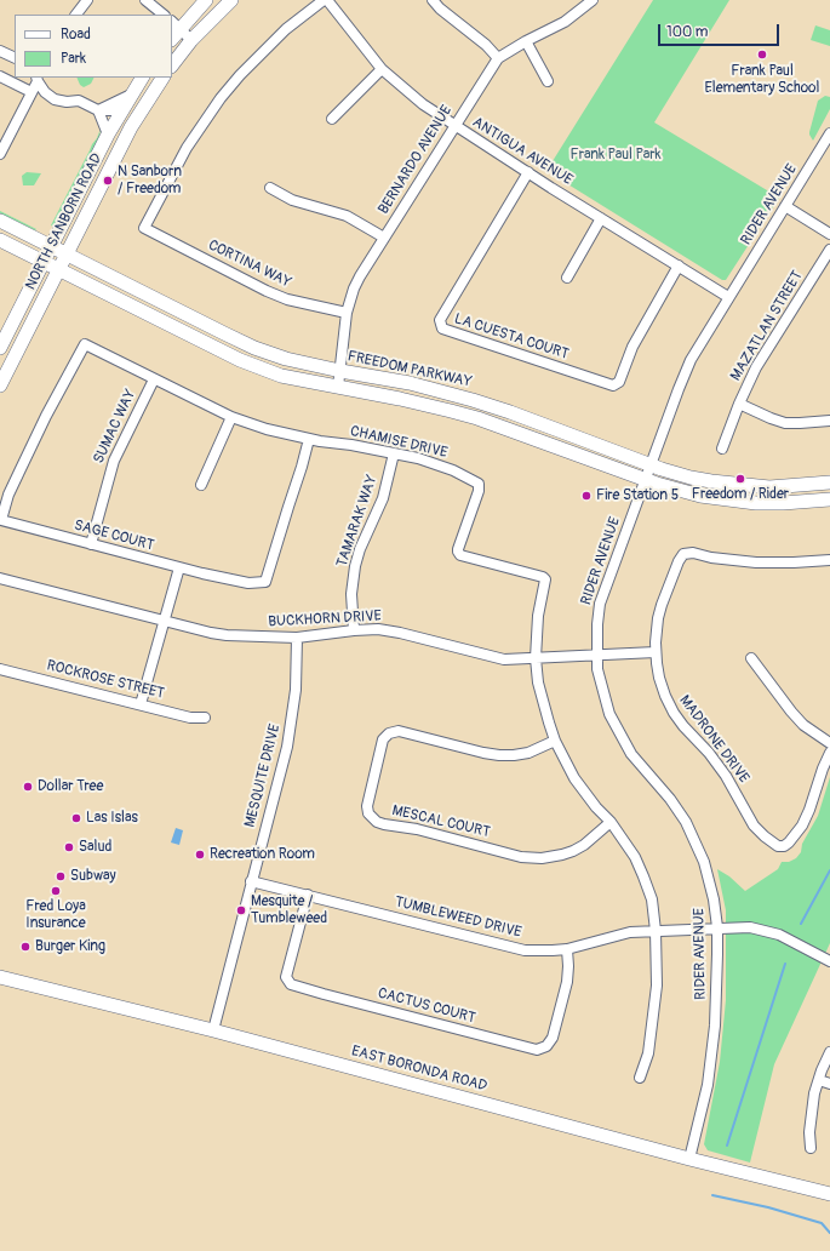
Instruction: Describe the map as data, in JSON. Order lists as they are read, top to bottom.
{
  "streets": {
    "main road": ["NORTH SANBORN ROAD", "FREEDOM PARKWAY", "EAST BORONDA ROAD"],
    "street": [
      "ANTIGUA AVENUE",
      "BERNARDO AVENUE",
      "RIDER AVENUE",
      "CORTINA WAY",
      "MAZATLAN STREET",
      "LA CUESTA COURT",
      "SUMAC WAY",
      "CHAMISE DRIVE",
      "TAMARAK WAY",
      "SAGE COURT",
      "BUCKHORN DRIVE",
      "ROCKROSE STREET",
      "MADRONE DRIVE",
      "MESQUITE DRIVE",
      "MESCAL COURT",
      "TUMBLEWEED DRIVE",
      "CACTUS COURT"
    ]
  },
  "crossings": [
    ["ANTIGUA AVENUE", "BERNARDO AVENUE"],
    ["ANTIGUA AVENUE", "RIDER AVENUE"],
    ["ANTIGUA AVENUE", "LA CUESTA COURT"],
    ["BERNARDO AVENUE", "CORTINA WAY"],
    ["BERNARDO AVENUE", "FREEDOM PARKWAY"],
    ["RIDER AVENUE", "FREEDOM PARKWAY"],
    ["RIDER AVENUE", "BUCKHORN DRIVE"],
    ["RIDER AVENUE", "TUMBLEWEED DRIVE"],
    ["RIDER AVENUE", "EAST BORONDA ROAD"],
    ["NORTH SANBORN ROAD", "FREEDOM PARKWAY"],
    ["SUMAC WAY", "CHAMISE DRIVE"],
    ["SUMAC WAY", "SAGE COURT"],
    ["CHAMISE DRIVE", "TAMARAK WAY"],
    ["CHAMISE DRIVE", "SAGE COURT"],
    ["CHAMISE DRIVE", "BUCKHORN DRIVE"],
    ["TAMARAK WAY", "BUCKHORN DRIVE"],
    ["BUCKHORN DRIVE", "MADRONE DRIVE"],
    ["BUCKHORN DRIVE", "MESQUITE DRIVE"],
    ["MESQUITE DRIVE", "TUMBLEWEED DRIVE"],
    ["MESQUITE DRIVE", "EAST BORONDA ROAD"],
    ["TUMBLEWEED DRIVE", "CACTUS COURT"]
  ],
  "parks": ["Frank Paul Park"],
  "places": [
    "Frank Paul Elementary School",
    "N Sanborn / Freedom",
    "Freedom / Rider",
    "Fire Station 5",
    "Dollar Tree",
    "Las Islas",
    "Salud",
    "Recreation Room",
    "Subway",
    "Fred Loya Insurance",
    "Mesquite / Tumbleweed",
    "Burger King"
  ],
  "legend": ["Road", "Park"],
  "scale_bar": "100 m"
}
